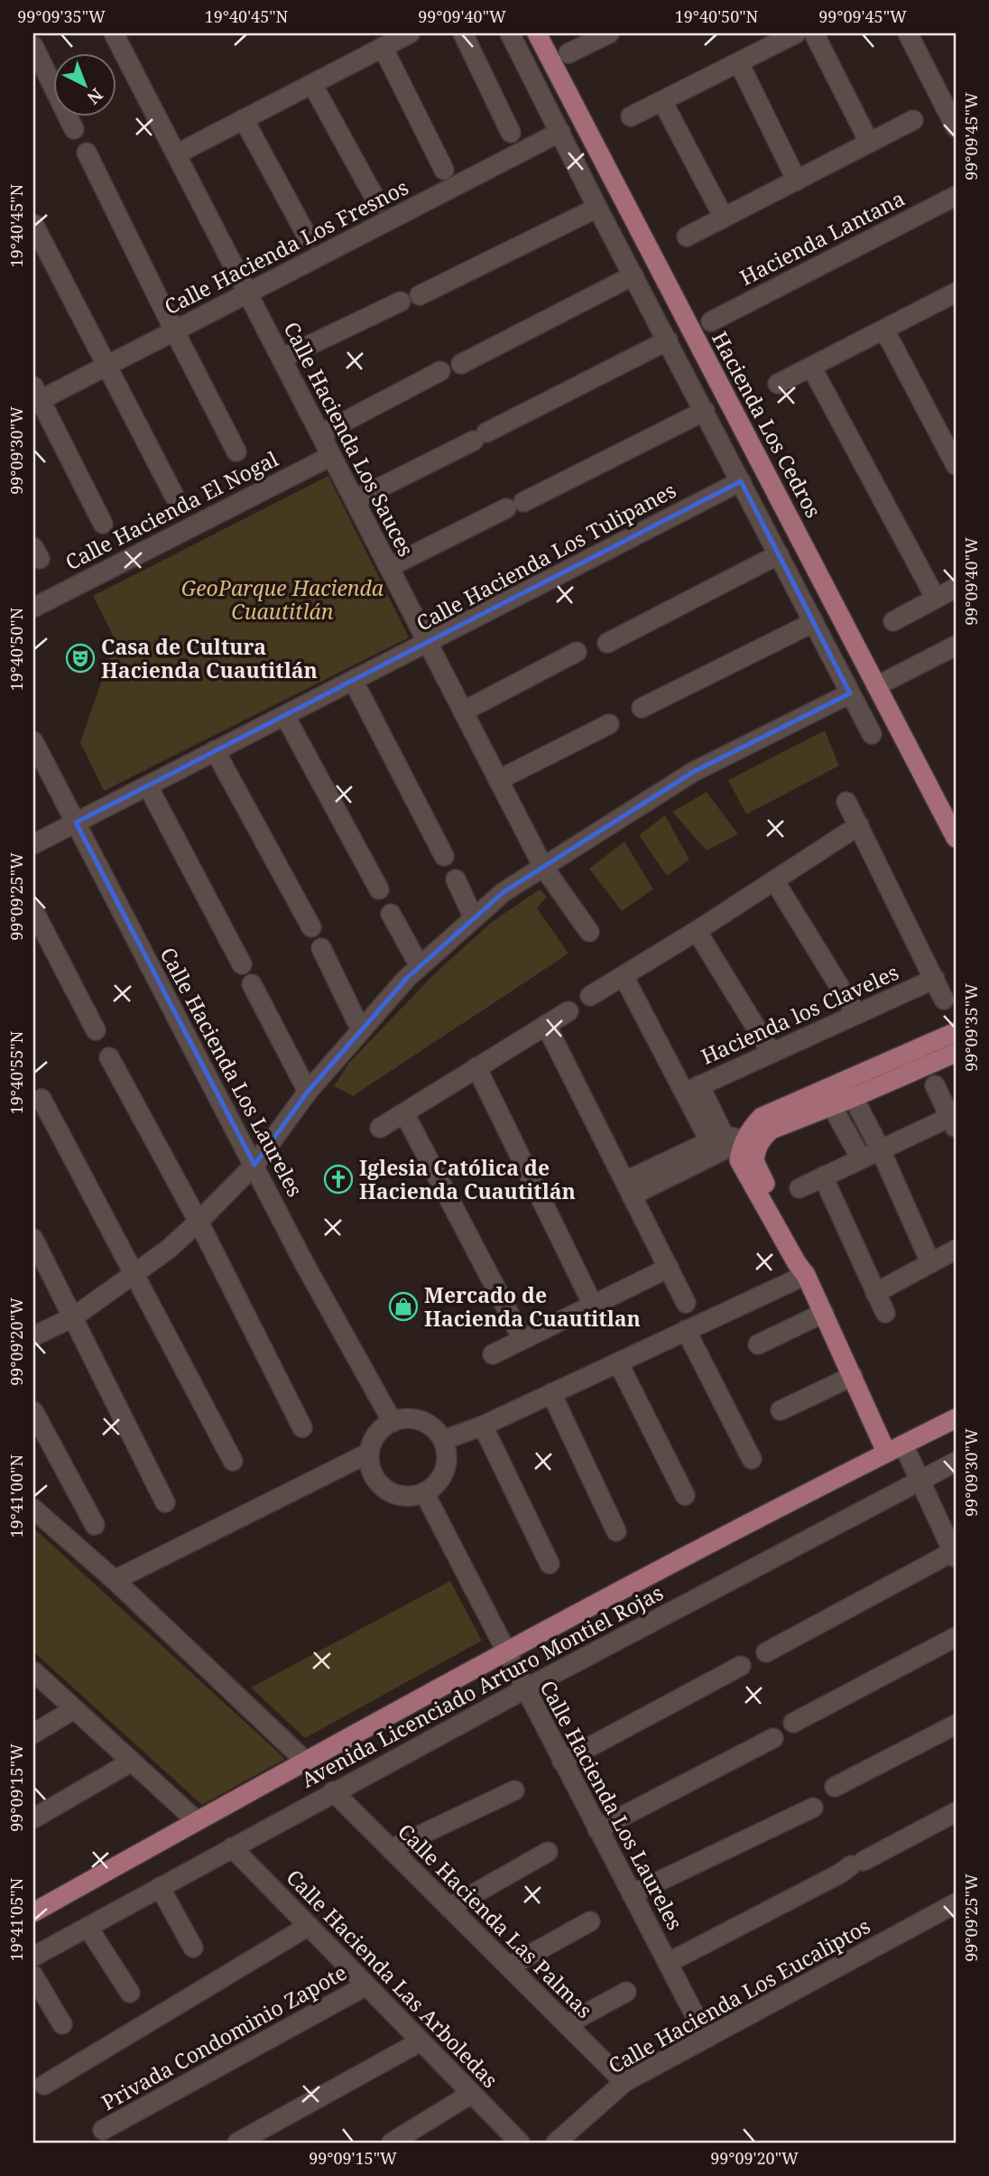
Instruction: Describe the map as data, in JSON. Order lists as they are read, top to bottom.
{
  "streets": {
    "main road": ["Hacienda Los Cedros", "Avenida Licenciado Arturo Montiel Rojas"],
    "street": [
      "Hacienda Lantana",
      "Calle Hacienda Los Fresnos",
      "Calle Hacienda Los Sauces",
      "Calle Hacienda El Nogal",
      "Calle Hacienda Los Tulipanes",
      "Hacienda los Claveles",
      "Calle Hacienda Los Laureles",
      "Calle Hacienda Las Palmas",
      "Calle Hacienda Las Arboledas",
      "Calle Hacienda Los Eucaliptos",
      "Privada Condominio Zapote"
    ]
  },
  "crossings": [
    ["Calle Hacienda Los Fresnos", "Calle Hacienda Los Sauces"],
    ["Calle Hacienda Los Sauces", "Calle Hacienda El Nogal"],
    ["Calle Hacienda Los Sauces", "Calle Hacienda Los Tulipanes"],
    ["Calle Hacienda Los Tulipanes", "Calle Hacienda Los Laureles"],
    ["Calle Hacienda Los Laureles", "Avenida Licenciado Arturo Montiel Rojas"],
    ["Calle Hacienda Los Laureles", "Calle Hacienda Los Eucaliptos"],
    ["Avenida Licenciado Arturo Montiel Rojas", "Calle Hacienda Las Palmas"],
    ["Avenida Licenciado Arturo Montiel Rojas", "Calle Hacienda Las Arboledas"],
    ["Calle Hacienda Las Palmas", "Calle Hacienda Los Eucaliptos"],
    ["Calle Hacienda Las Arboledas", "Privada Condominio Zapote"]
  ],
  "parks": ["GeoParque Hacienda Cuautitlán"],
  "places": {
    "theatre": ["Casa de Cultura Hacienda Cuautitlán"],
    "church": ["Iglesia Católica de Hacienda Cuautitlán"],
    "shop": ["Mercado de Hacienda Cuautitlan"]
  },
  "north": "bottom right",
  "coordinates": [
    "99°09'35\"W",
    "19°40'45\"N",
    "99°09'40\"W",
    "19°40'50\"N",
    "99°09'45\"W",
    "99°09'30\"W",
    "99°09'25\"W",
    "19°40'55\"N",
    "99°09'20\"W",
    "19°41'00\"N",
    "99°09'15\"W",
    "19°41'05\"N"
  ]
}
